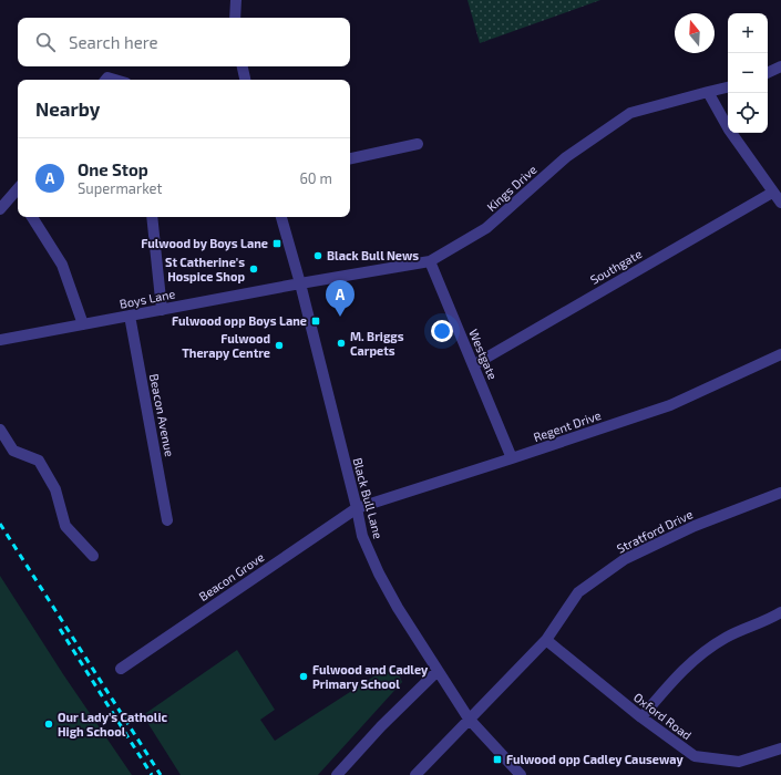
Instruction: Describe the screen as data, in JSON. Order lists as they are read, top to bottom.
{
  "streets": {
    "street": [
      "Kings Drive",
      "Southgate",
      "Boys Lane",
      "Westgate",
      "Beacon Avenue",
      "Regent Drive",
      "Black Bull Lane",
      "Stratford Drive",
      "Beacon Grove",
      "Oxford Road"
    ]
  },
  "crossings": [
    ["Kings Drive", "Boys Lane"],
    ["Kings Drive", "Westgate"],
    ["Kings Drive", "Black Bull Lane"],
    ["Southgate", "Westgate"],
    ["Boys Lane", "Beacon Avenue"],
    ["Boys Lane", "Black Bull Lane"],
    ["Westgate", "Regent Drive"],
    ["Regent Drive", "Black Bull Lane"],
    ["Regent Drive", "Beacon Grove"],
    ["Black Bull Lane", "Stratford Drive"],
    ["Black Bull Lane", "Beacon Grove"],
    ["Stratford Drive", "Oxford Road"]
  ],
  "places": {
    "transit": ["Fulwood by Boys Lane", "Fulwood opp Boys Lane", "Fulwood opp Cadley Causeway"],
    "other": [
      "Black Bull News",
      "St Catherine's Hospice Shop",
      "M. Briggs Carpets",
      "Fulwood Therapy Centre",
      "Fulwood and Cadley Primary School",
      "Our Lady's Catholic High School"
    ]
  },
  "north": "top",
  "page": {
    "map_buttons": ["+", "−"],
    "search": "Search here",
    "heading": "Nearby",
    "list": [
      {
        "mark": "A",
        "name": "One Stop",
        "note": "Supermarket",
        "value": "60 m"
      }
    ],
    "pins": "A"
  }
}
